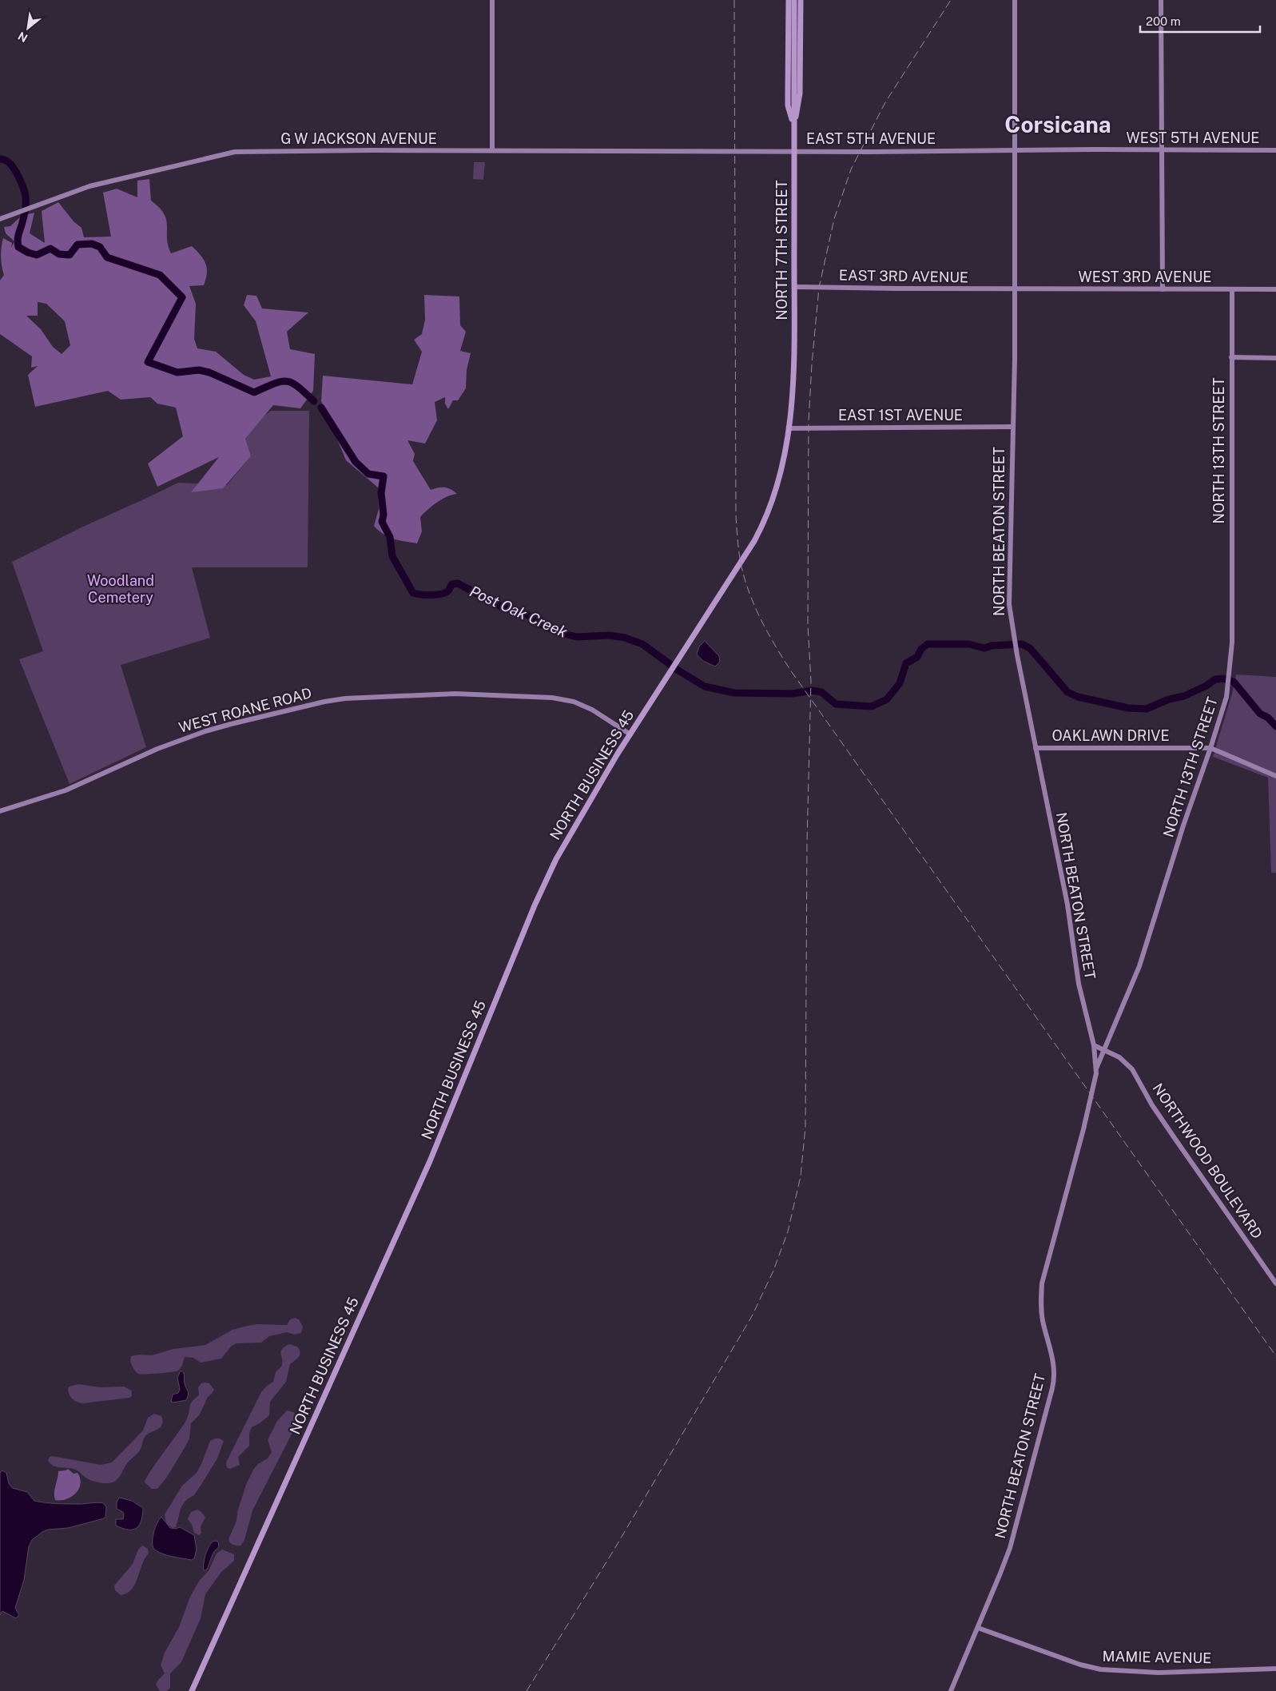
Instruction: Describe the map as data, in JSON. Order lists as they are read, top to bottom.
{
  "streets": {
    "main road": ["NORTH 7TH STREET", "NORTH BUSINESS 45"],
    "street": [
      "WEST 5TH AVENUE",
      "G W JACKSON AVENUE",
      "EAST 5TH AVENUE",
      "EAST 3RD AVENUE",
      "WEST 3RD AVENUE",
      "EAST 1ST AVENUE",
      "NORTH 13TH STREET",
      "NORTH BEATON STREET",
      "WEST ROANE ROAD",
      "OAKLAWN DRIVE",
      "NORTHWOOD BOULEVARD",
      "MAMIE AVENUE"
    ]
  },
  "crossings": [
    ["WEST 5TH AVENUE", "EAST 5TH AVENUE"],
    ["WEST 5TH AVENUE", "NORTH BEATON STREET"],
    ["G W JACKSON AVENUE", "EAST 5TH AVENUE"],
    ["EAST 5TH AVENUE", "NORTH 7TH STREET"],
    ["EAST 5TH AVENUE", "NORTH BEATON STREET"],
    ["NORTH 7TH STREET", "EAST 3RD AVENUE"],
    ["NORTH 7TH STREET", "EAST 1ST AVENUE"],
    ["NORTH 7TH STREET", "NORTH BUSINESS 45"],
    ["EAST 3RD AVENUE", "WEST 3RD AVENUE"],
    ["EAST 3RD AVENUE", "NORTH BEATON STREET"],
    ["WEST 3RD AVENUE", "NORTH 13TH STREET"],
    ["WEST 3RD AVENUE", "NORTH BEATON STREET"],
    ["EAST 1ST AVENUE", "NORTH BEATON STREET"],
    ["NORTH 13TH STREET", "NORTH BEATON STREET"],
    ["NORTH 13TH STREET", "OAKLAWN DRIVE"],
    ["NORTH 13TH STREET", "NORTHWOOD BOULEVARD"],
    ["NORTH BEATON STREET", "OAKLAWN DRIVE"],
    ["NORTH BEATON STREET", "NORTHWOOD BOULEVARD"],
    ["NORTH BEATON STREET", "MAMIE AVENUE"],
    ["WEST ROANE ROAD", "NORTH BUSINESS 45"]
  ],
  "districts": ["Corsicana"],
  "water": ["Post Oak Creek"],
  "parks": ["Woodland Cemetery"],
  "scale_bar": "200 m",
  "north": "bottom left"
}
